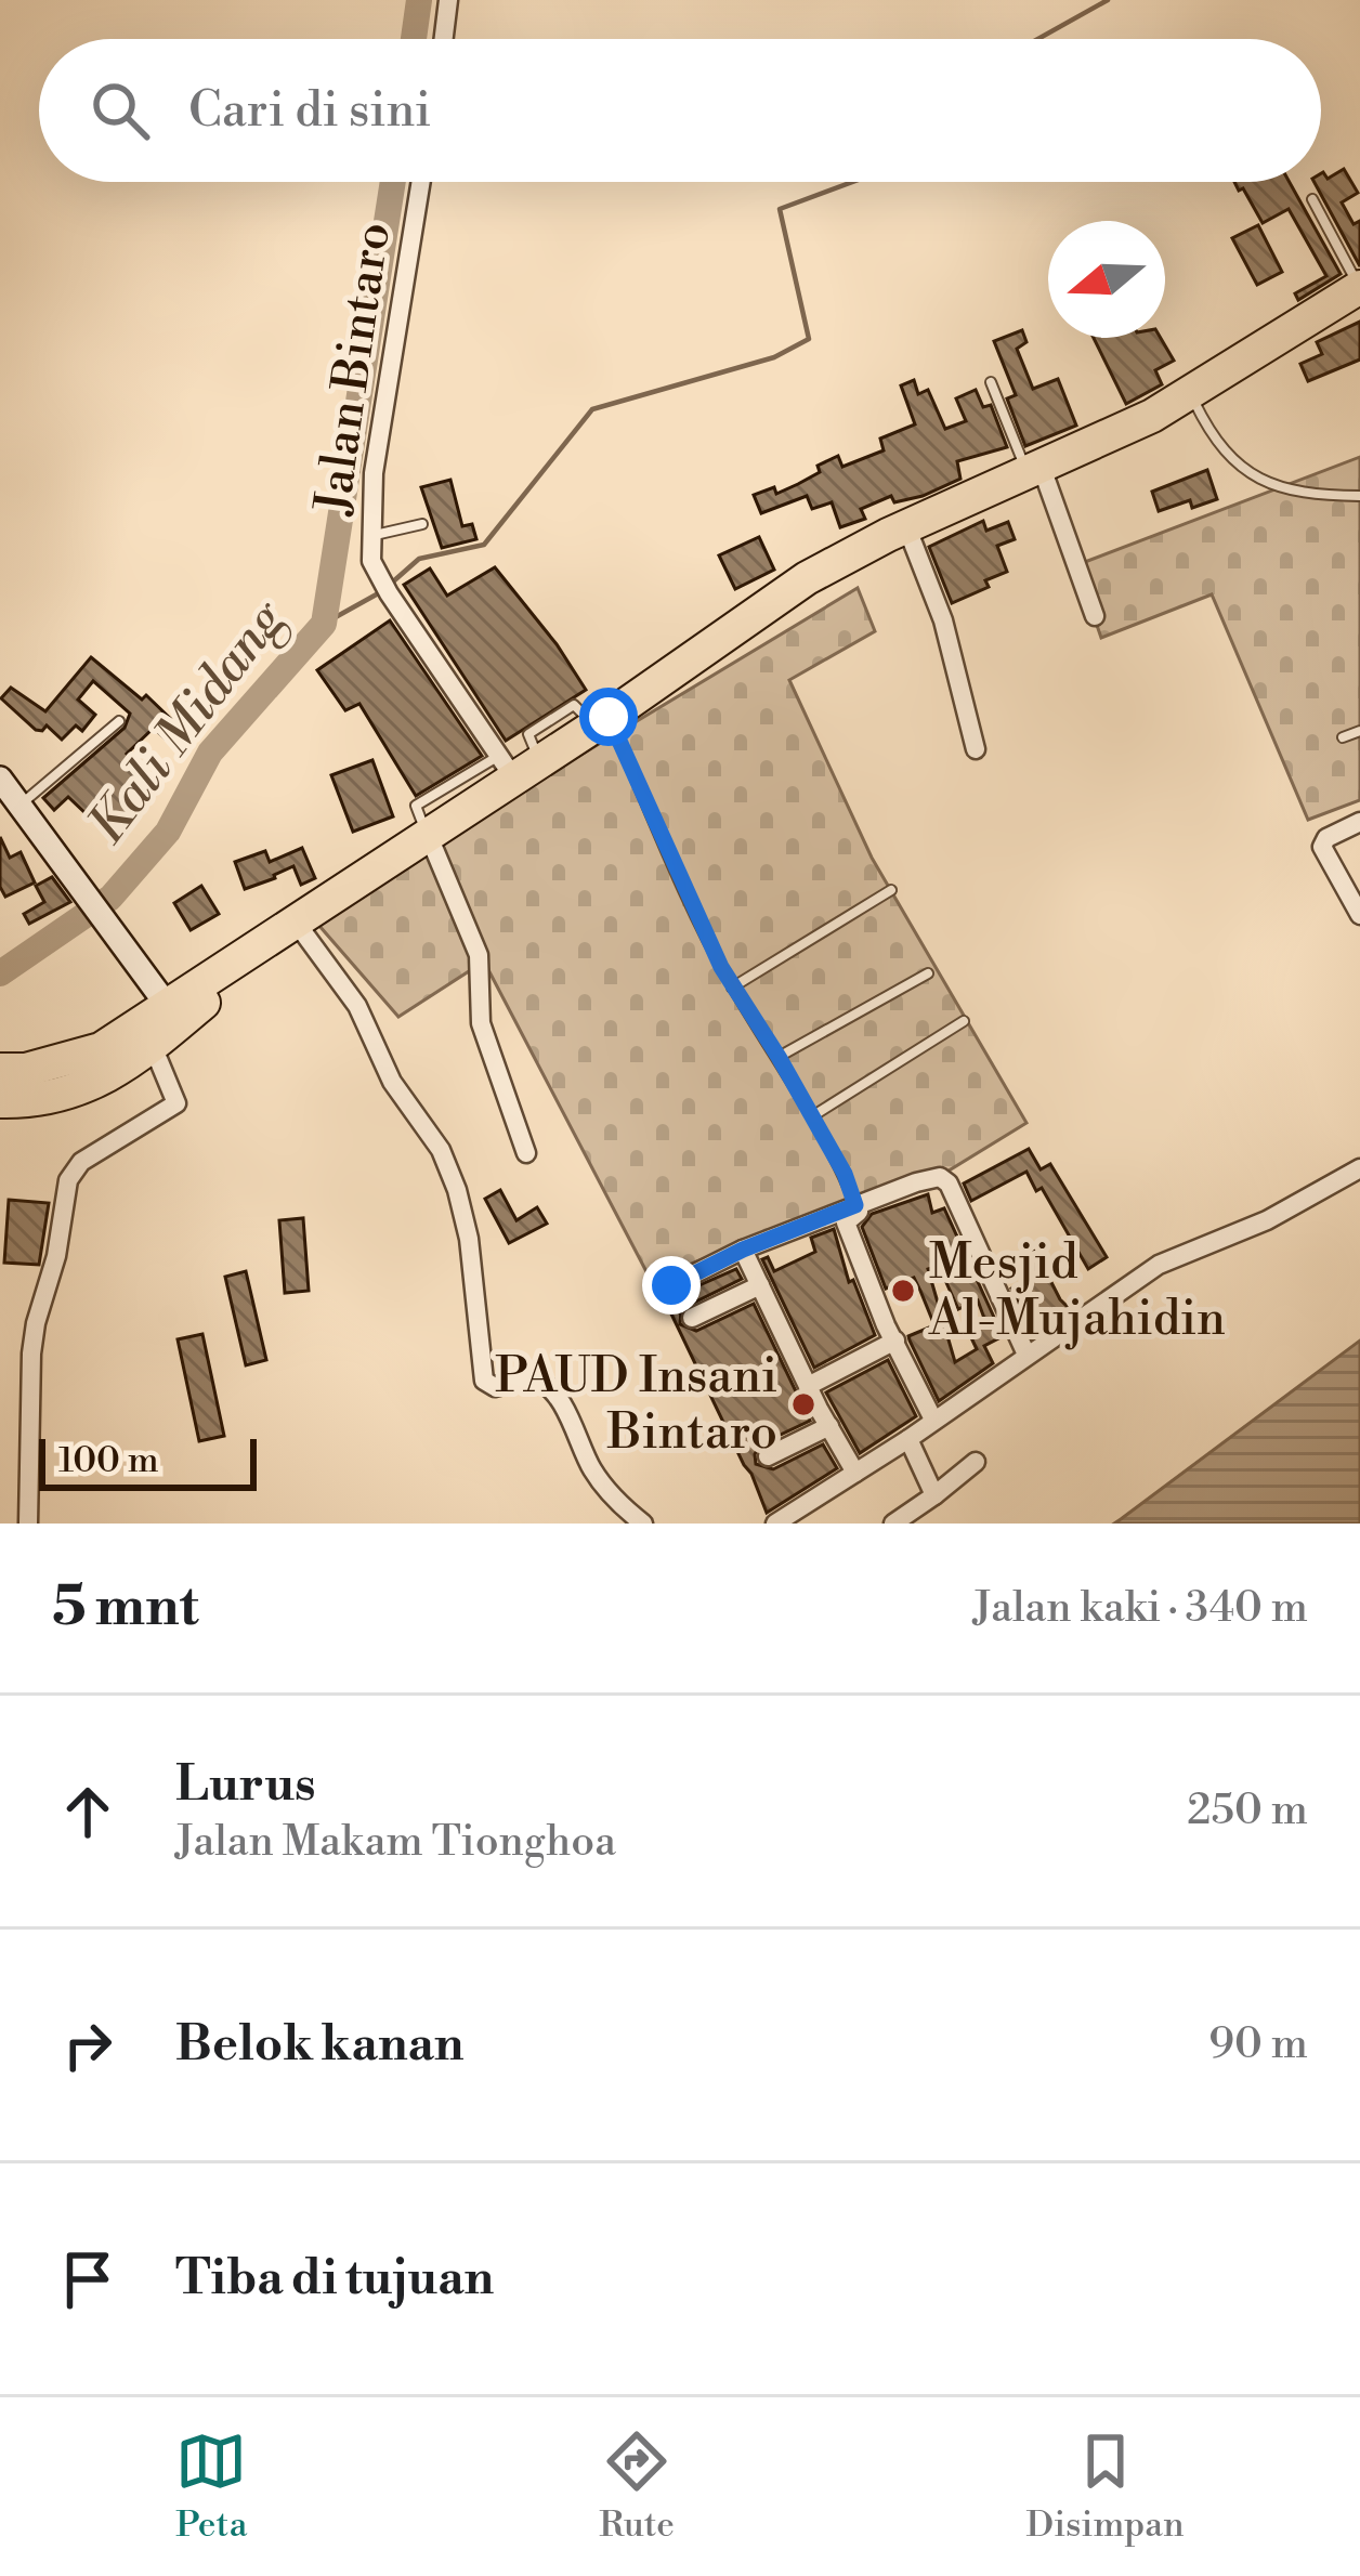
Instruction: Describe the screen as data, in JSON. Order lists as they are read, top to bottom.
{
  "streets": {
    "street": ["Jalan Bintaro"]
  },
  "water": ["Kali Midang"],
  "places": ["Mesjid Al-Mujahidin", "PAUD Insani Bintaro"],
  "scale_bar": "100 m",
  "north": "left",
  "page": {
    "search": "Cari di sini",
    "scale": "100 m",
    "heading": ["5 mnt", "Jalan kaki · 340 m"],
    "list": [
      ["Lurus", "Jalan Makam Tionghoa", "250 m"],
      ["Belok kanan", "90 m"],
      "Tiba di tujuan"
    ],
    "nav": ["Peta", "Rute", "Disimpan"]
  }
}
